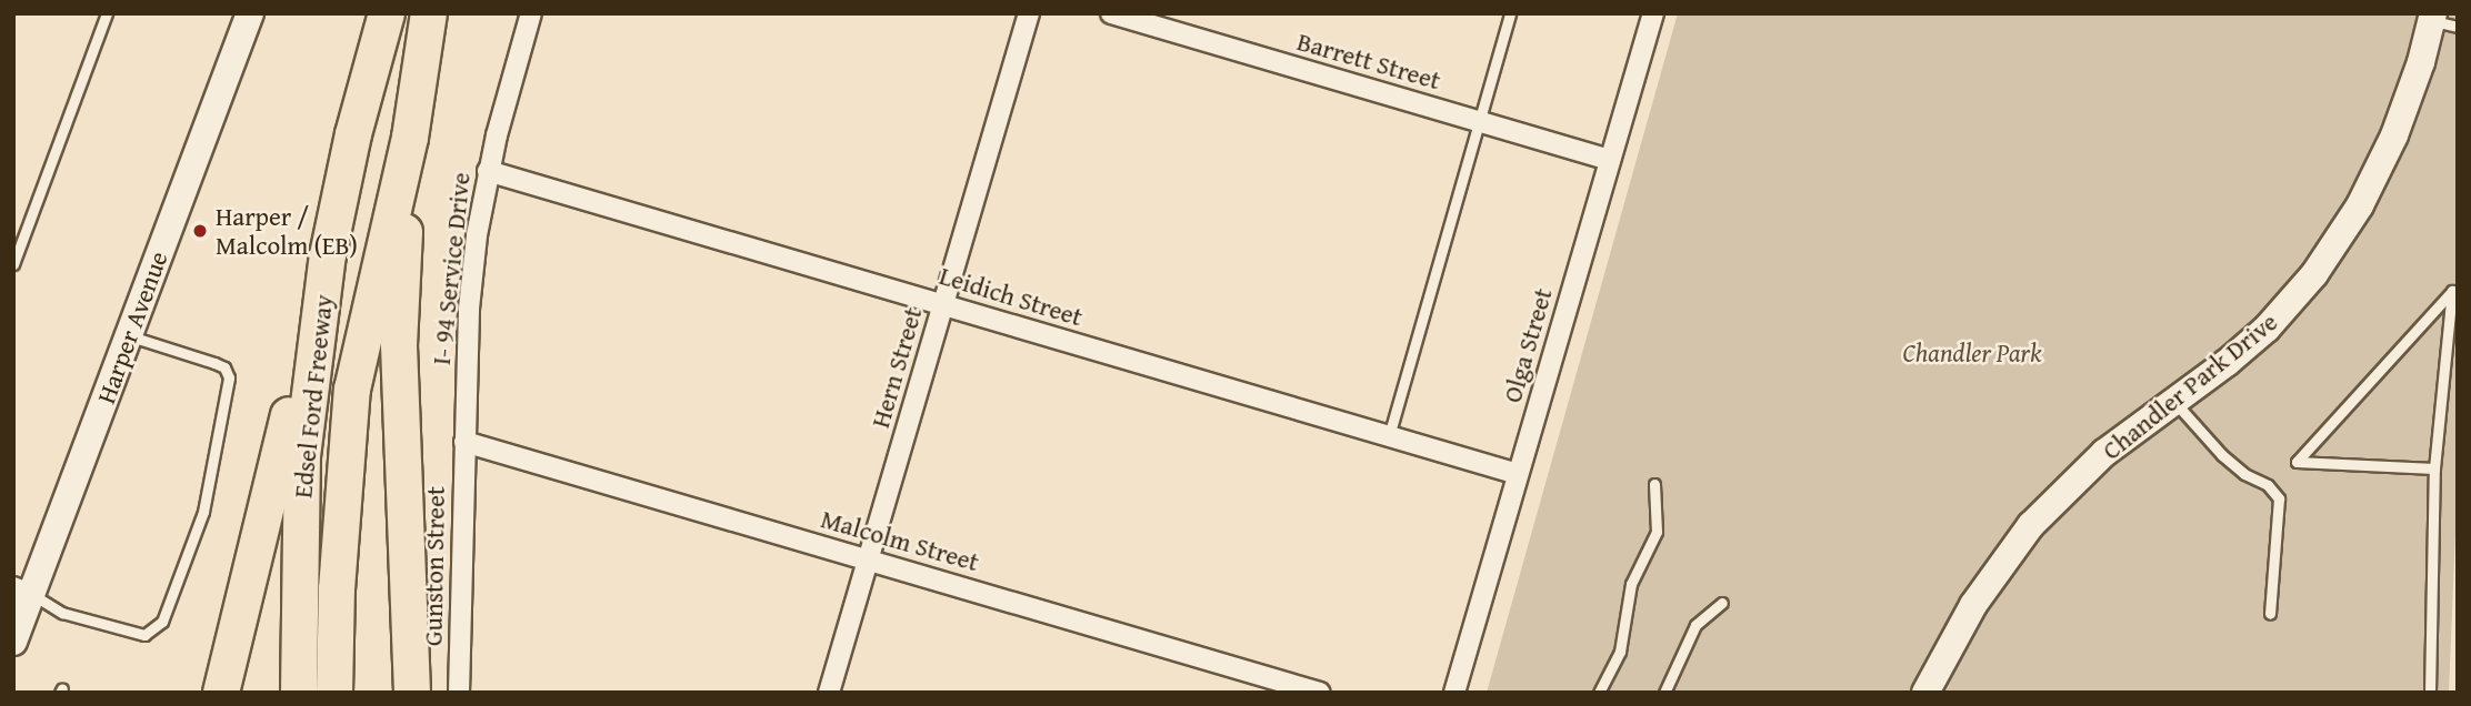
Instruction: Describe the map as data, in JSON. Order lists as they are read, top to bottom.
{
  "streets": {
    "highway": ["Edsel Ford Freeway"],
    "street": [
      "Barrett Street",
      "I- 94 Service Drive",
      "Leidich Street",
      "Harper Avenue",
      "Olga Street",
      "Hern Street",
      "Chandler Park Drive",
      "Malcolm Street",
      "Gunston Street"
    ]
  },
  "crossings": [
    ["Barrett Street", "Olga Street"],
    ["I- 94 Service Drive", "Leidich Street"],
    ["I- 94 Service Drive", "Malcolm Street"],
    ["I- 94 Service Drive", "Gunston Street"],
    ["Leidich Street", "Olga Street"],
    ["Leidich Street", "Hern Street"],
    ["Hern Street", "Malcolm Street"],
    ["Malcolm Street", "Gunston Street"]
  ],
  "parks": ["Chandler Park"],
  "places": ["Harper / Malcolm (EB)"]
}
